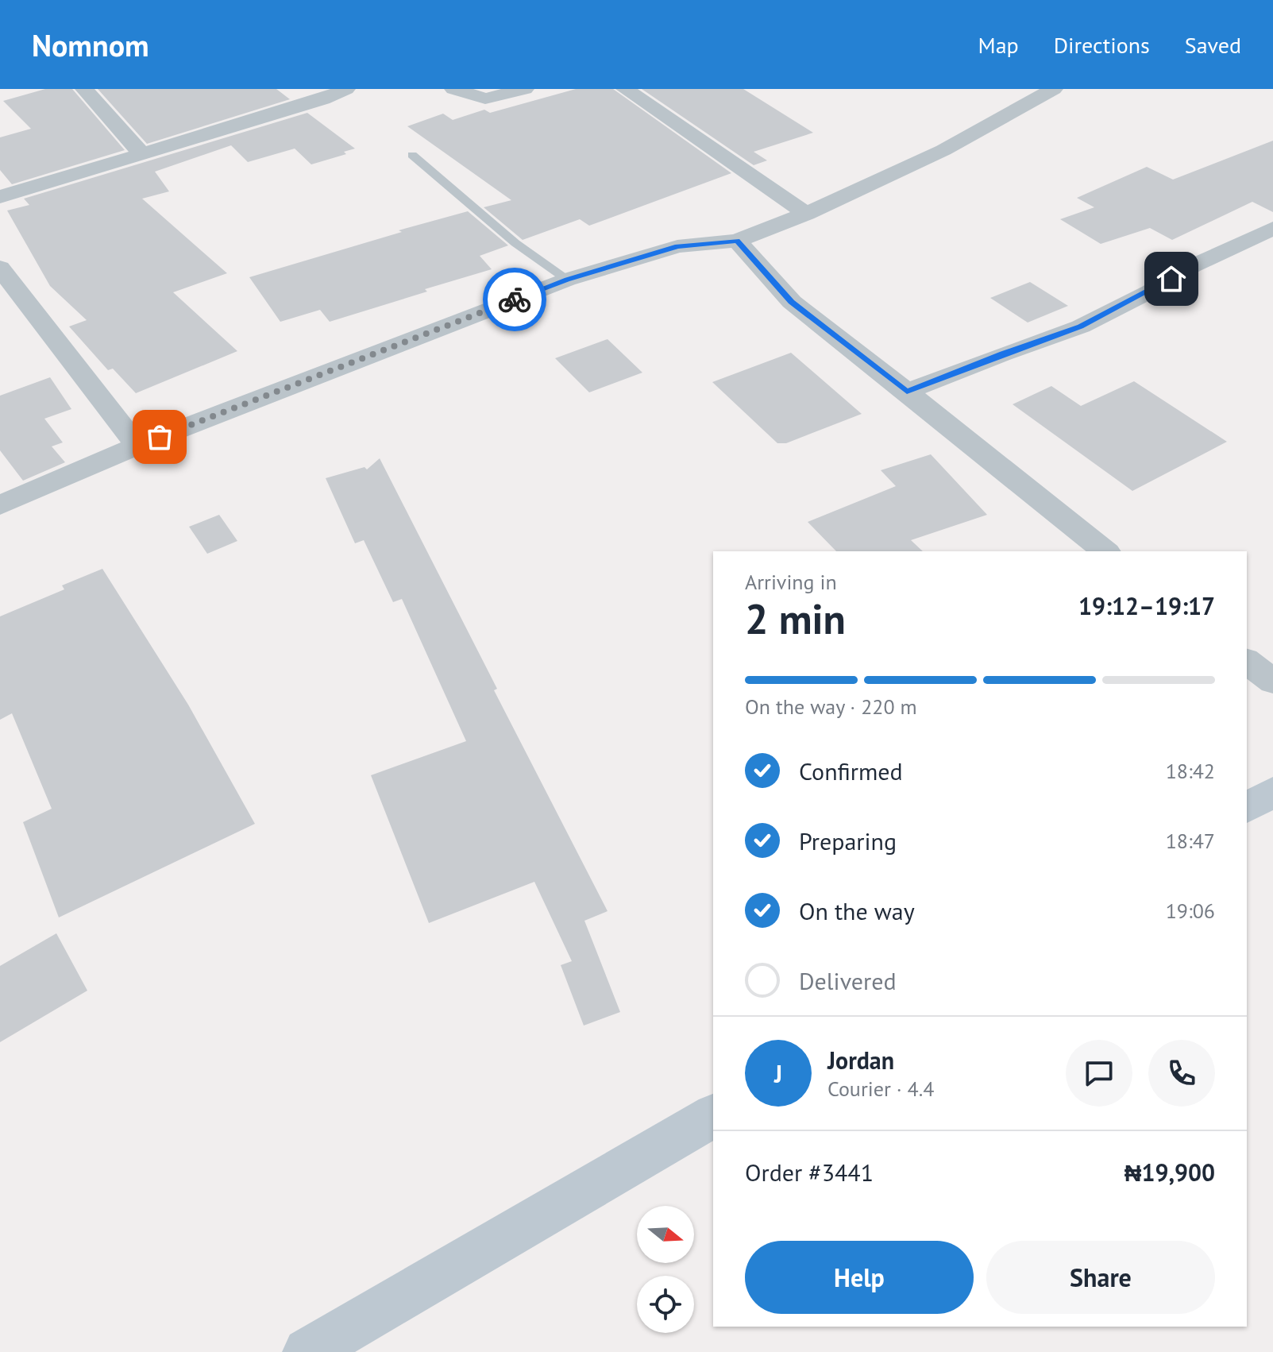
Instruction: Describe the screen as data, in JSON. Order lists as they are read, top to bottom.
{
  "north": "right",
  "page": {
    "header": "Nomnom",
    "nav": ["Map", "Directions", "Saved"],
    "heading": ["2 min", "Arriving in", "19:12–19:17"],
    "panel": [
      "Jordan",
      "Courier · 4.4",
      "Order #3441",
      "₦19,900"
    ],
    "bar": "On the way · 220 m",
    "list": [
      ["Confirmed", "18:42"],
      ["Preparing", "18:47"],
      ["On the way", "19:06"],
      "Delivered"
    ],
    "round": "J",
    "buttons": ["Help", "Share"]
  }
}
